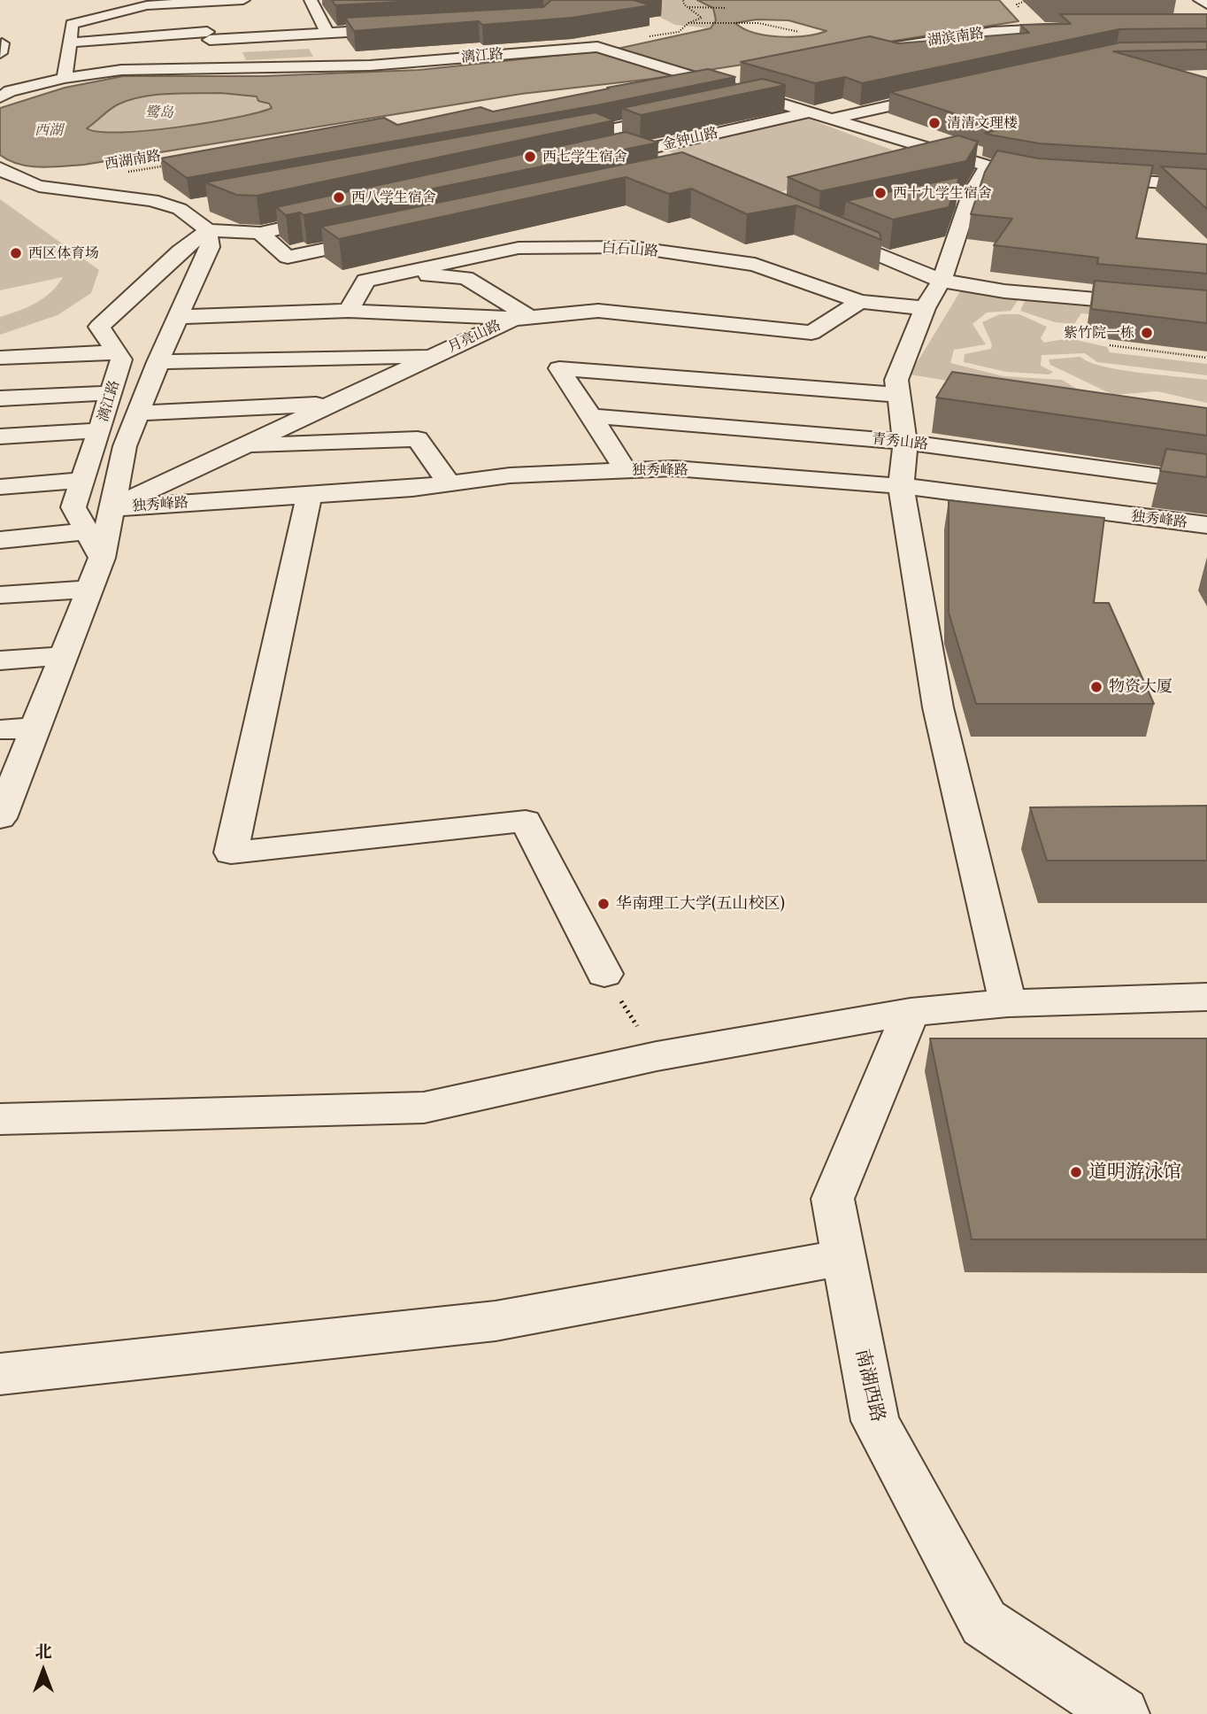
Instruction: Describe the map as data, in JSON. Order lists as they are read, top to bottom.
{
  "streets": {
    "street": [
      "湖滨南路",
      "漓江路",
      "金钟山路",
      "白石山路",
      "月亮山路",
      "青秀山路",
      "独秀峰路",
      "南湖西路"
    ],
    "path": ["西湖南路"]
  },
  "crossings": [
    ["白石山路", "月亮山路"],
    ["月亮山路", "独秀峰路"]
  ],
  "water": ["西湖"],
  "parks": ["鹭岛"],
  "places": [
    "清清文理楼",
    "西七学生宿舍",
    "西十九学生宿舍",
    "西八学生宿舍",
    "西区体育场",
    "紫竹院一栋",
    "物资大厦",
    "华南理工大学(五山校区)",
    "道明游泳馆"
  ],
  "north": "top"
}
